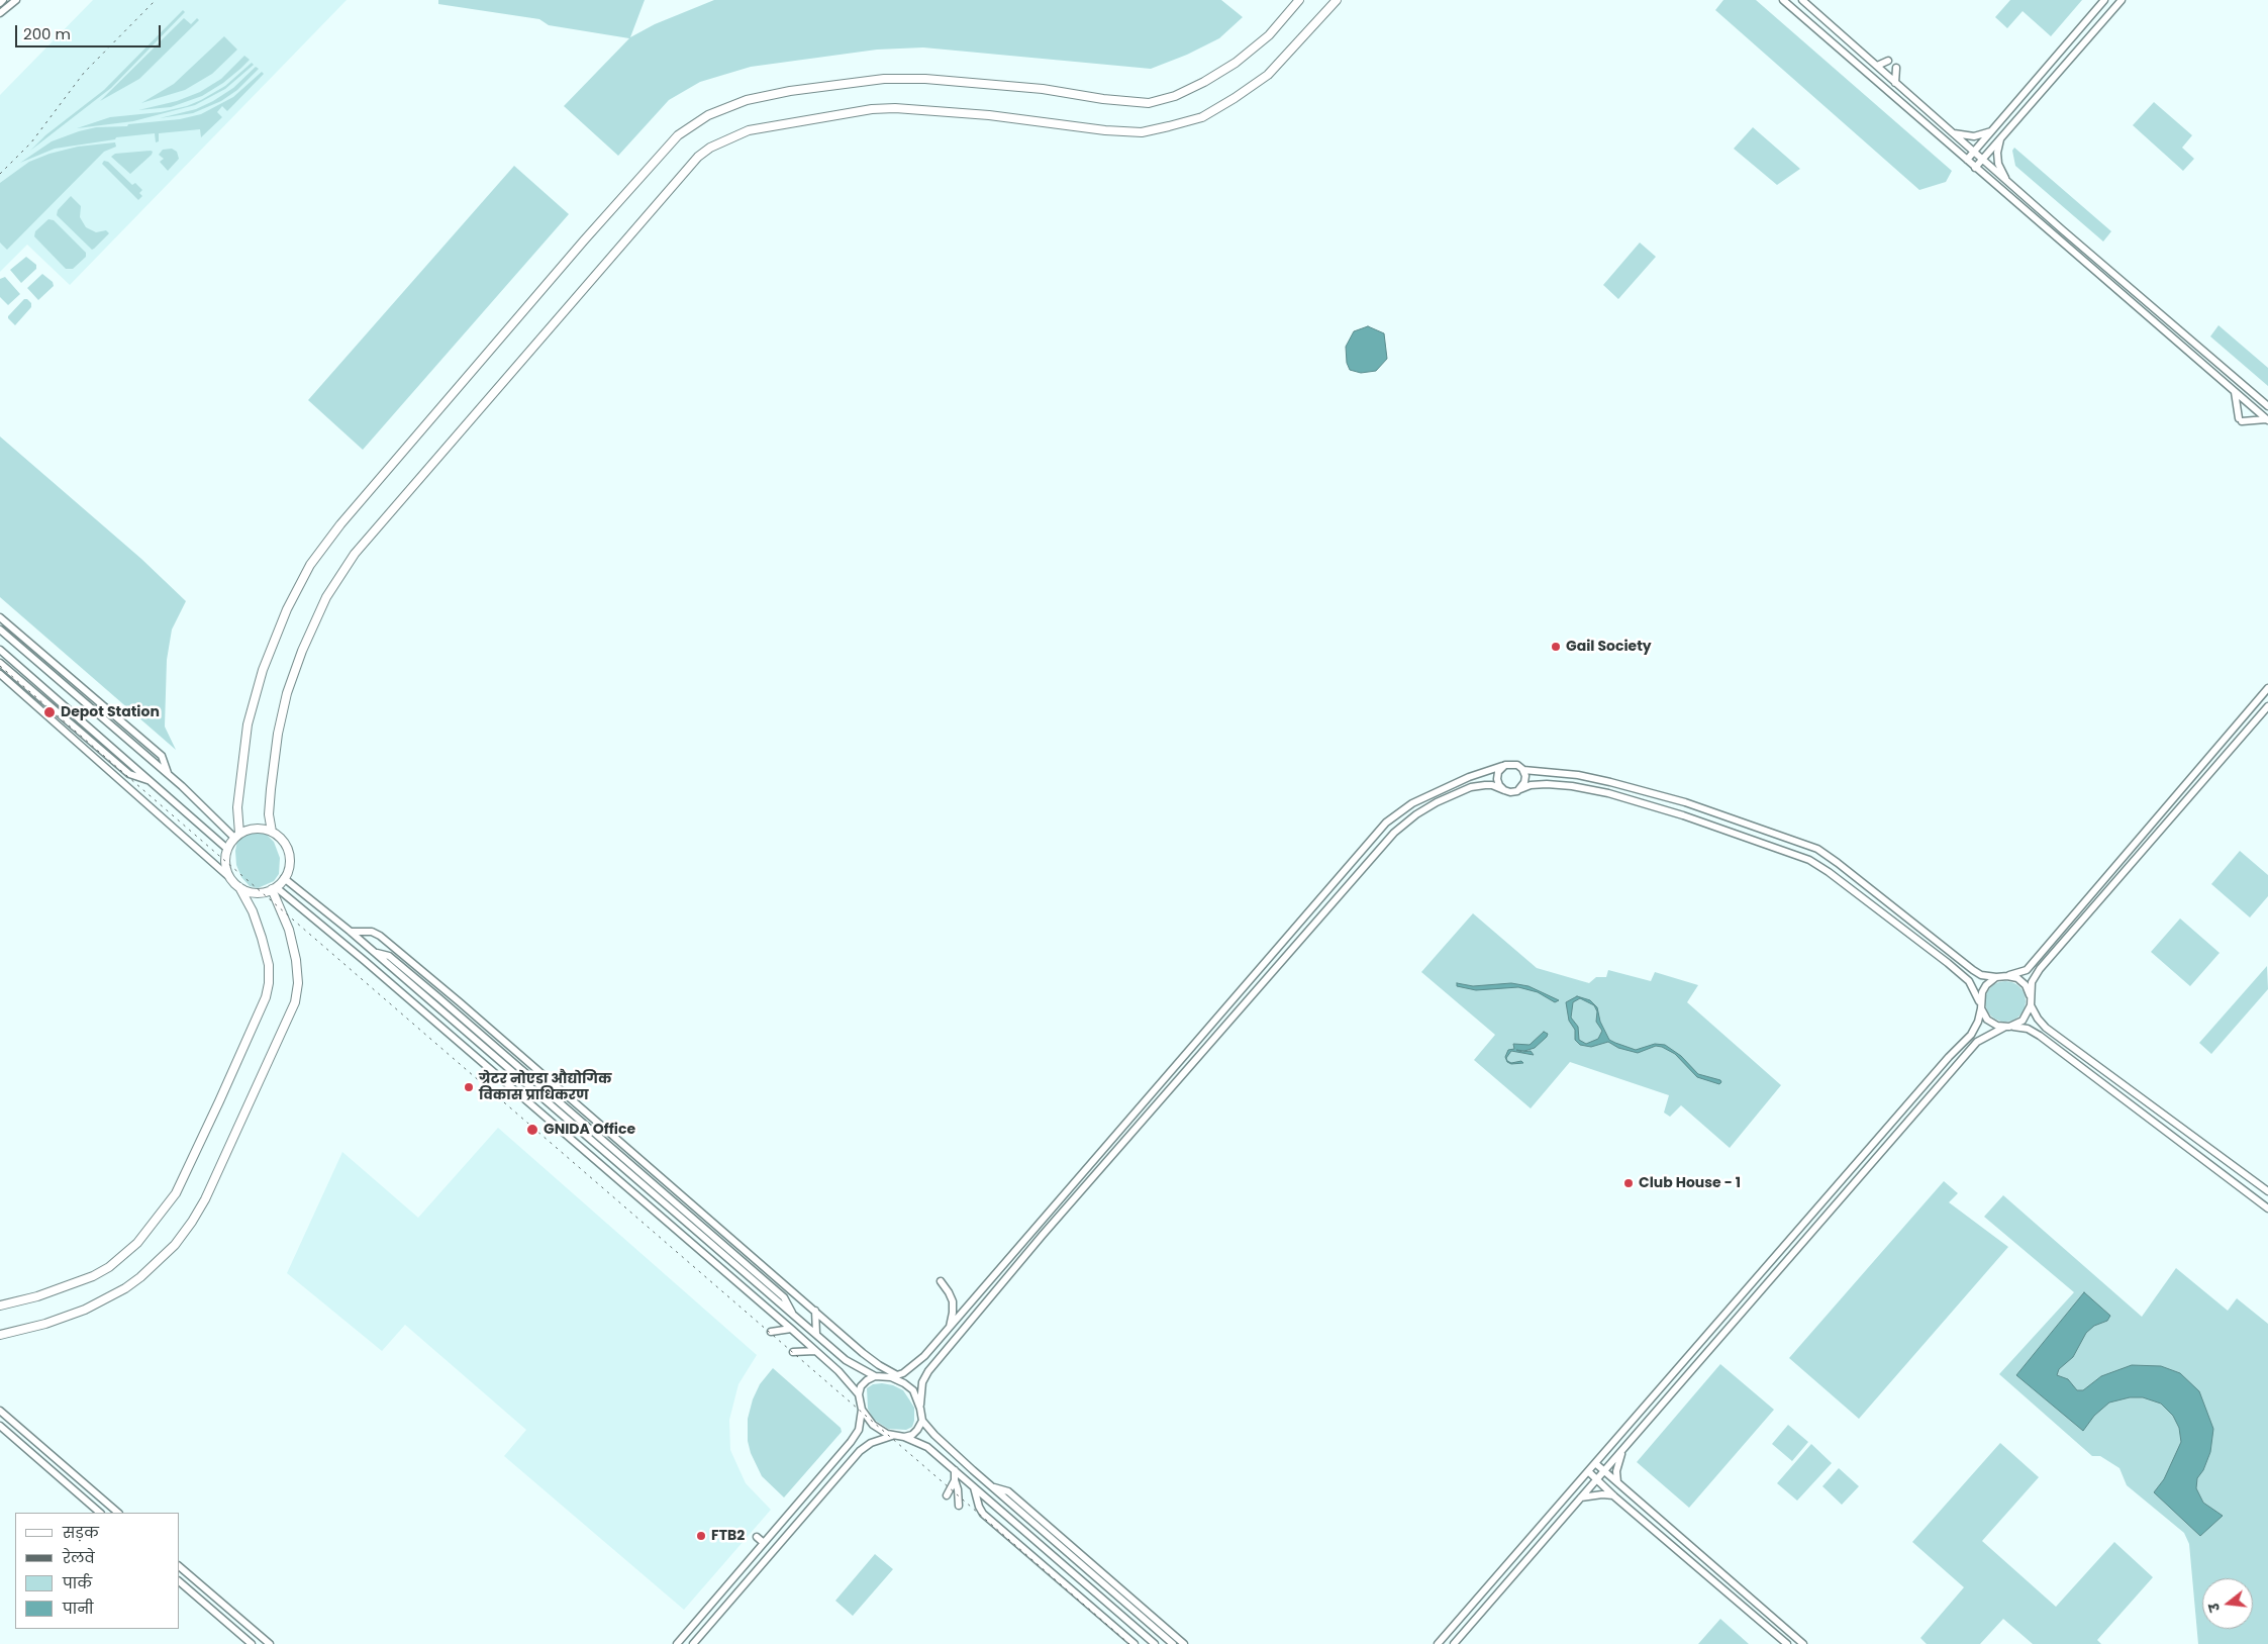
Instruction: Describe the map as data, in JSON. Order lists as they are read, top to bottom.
{
  "places": [
    "Gail Society",
    "Depot Station",
    "ग्रेटर नोएडा औद्योगिक विकास प्राधिकरण",
    "GNIDA Office",
    "Club House - 1",
    "FTB2"
  ],
  "legend": [
    "सड़क",
    "रेलवे",
    "पार्क",
    "पानी"
  ],
  "scale_bar": "200 m",
  "north": "left"
}
